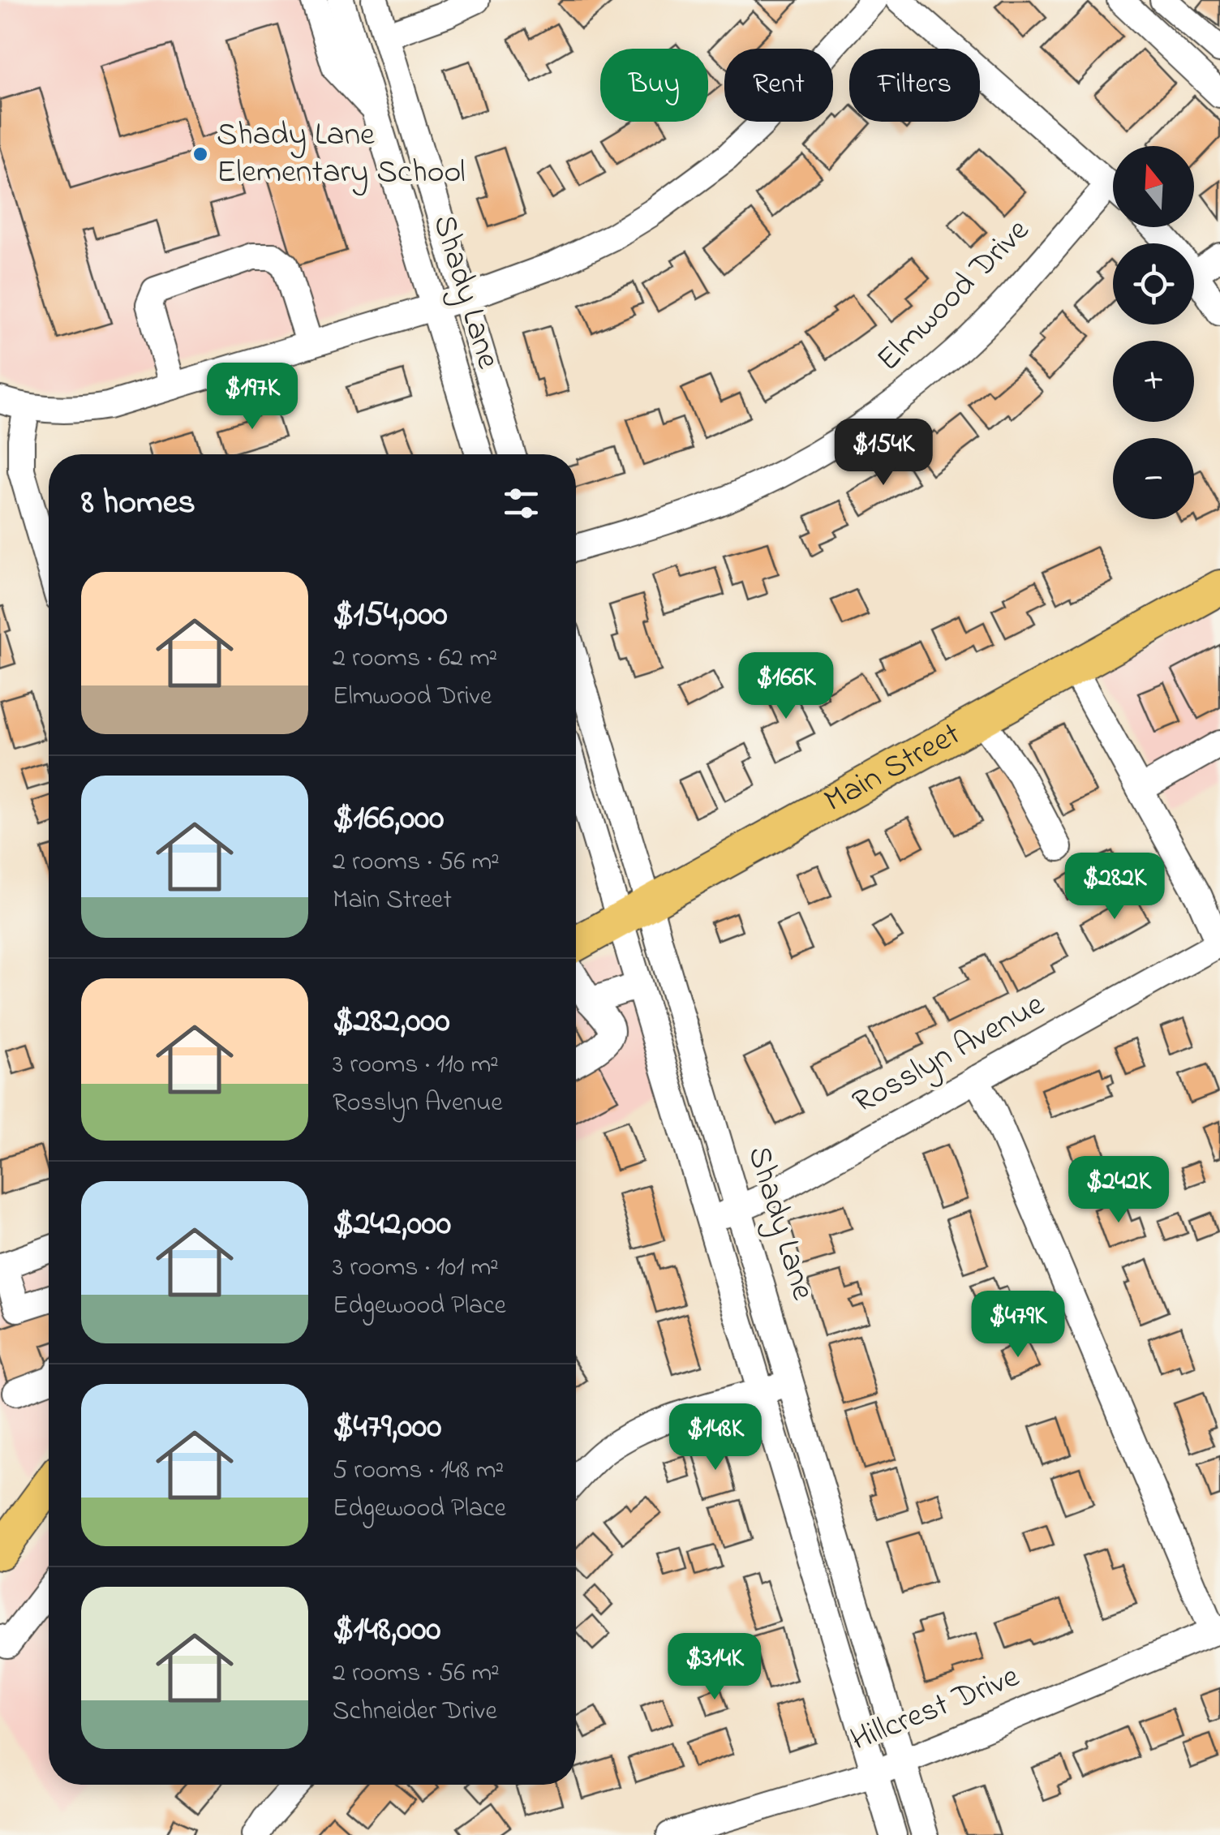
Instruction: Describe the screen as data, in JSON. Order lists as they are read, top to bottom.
{
  "streets": {
    "main road": ["Main Street"],
    "street": [
      "Shady Lane",
      "Elmwood Drive",
      "Rosslyn Avenue",
      "Hillcrest Drive"
    ]
  },
  "crossings": [
    ["Shady Lane", "Main Street"],
    ["Shady Lane", "Rosslyn Avenue"],
    ["Shady Lane", "Hillcrest Drive"]
  ],
  "places": ["Shady Lane Elementary School"],
  "north": "top",
  "page": {
    "chip": ["Buy", "Rent", "Filters"],
    "map_buttons": ["+", "−"],
    "price": [
      "$197K",
      "$154K",
      "$166K",
      "$282K",
      "$242K",
      "$479K",
      "$148K",
      "$314K"
    ],
    "heading": "8 homes",
    "list": [
      {
        "name": "$154,000",
        "note": "2 rooms · 62 m² · Elmwood Drive"
      },
      {
        "name": "$166,000",
        "note": "2 rooms · 56 m² · Main Street"
      },
      {
        "name": "$282,000",
        "note": "3 rooms · 110 m² · Rosslyn Avenue"
      },
      {
        "name": "$242,000",
        "note": "3 rooms · 101 m² · Edgewood Place"
      },
      {
        "name": "$479,000",
        "note": "5 rooms · 148 m² · Edgewood Place"
      },
      {
        "name": "$148,000",
        "note": "2 rooms · 56 m² · Schneider Drive"
      }
    ]
  }
}
